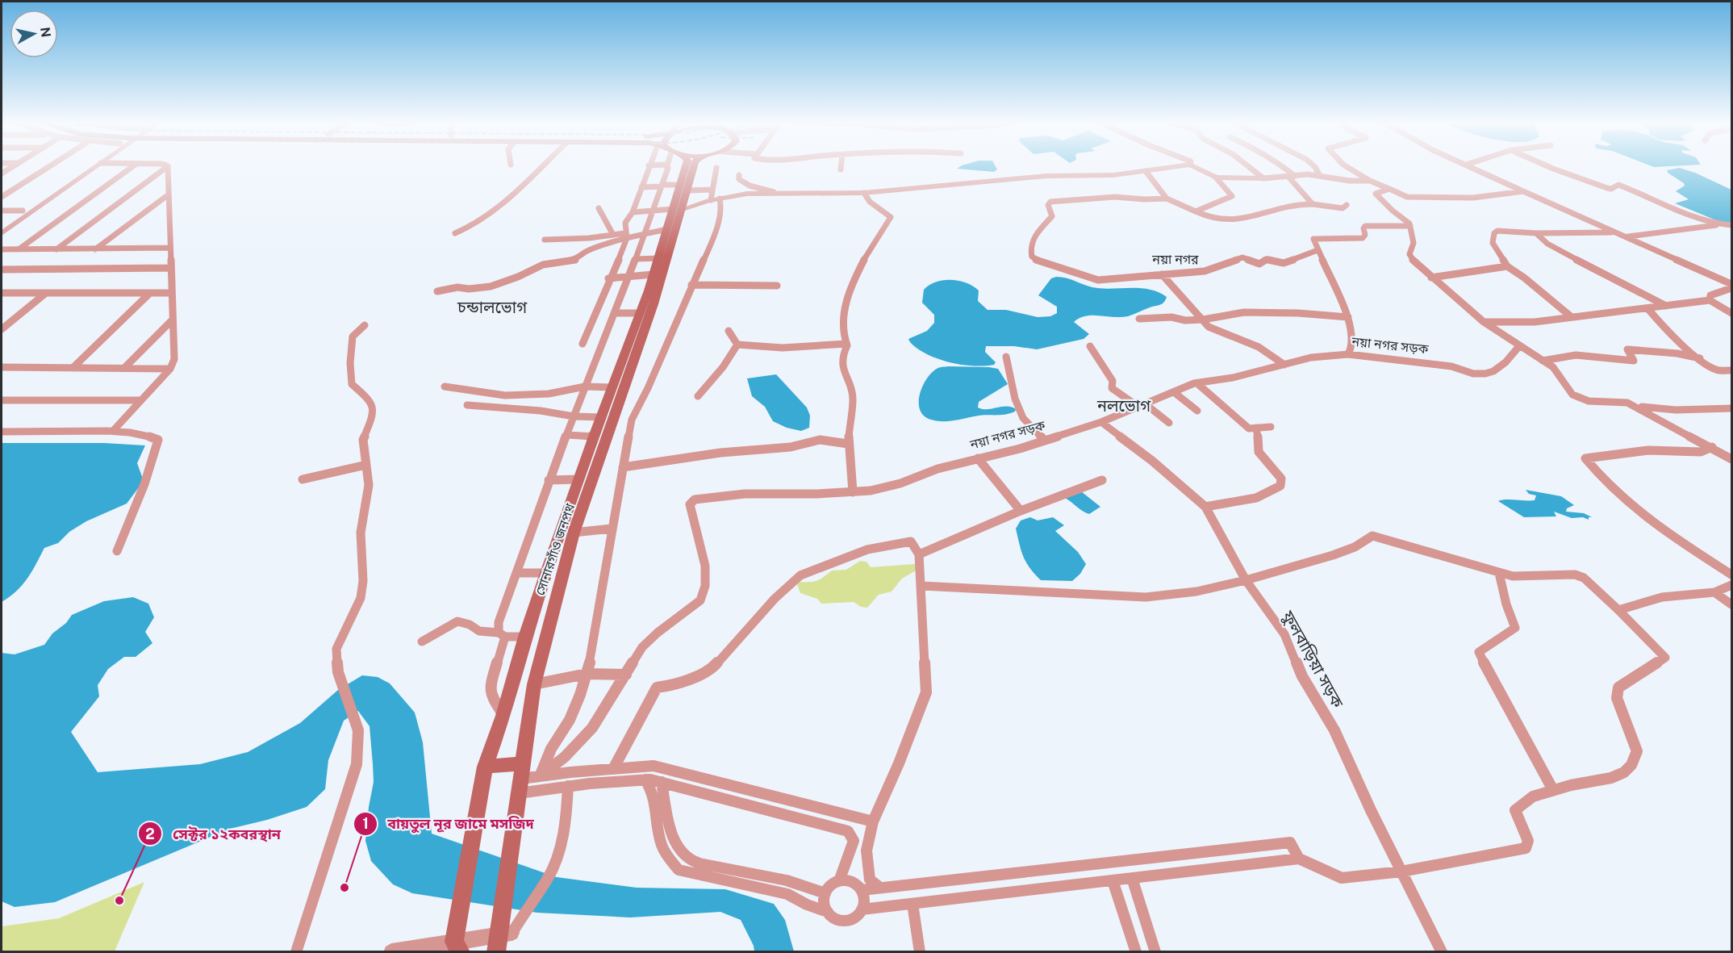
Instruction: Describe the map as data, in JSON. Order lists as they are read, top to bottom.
{
  "streets": {
    "main road": ["সোনারগাঁও জনপথ"],
    "street": ["নয়া নগর সড়ক", "ফুলবাড়িয়া সড়ক"]
  },
  "crossings": [
    ["নয়া নগর সড়ক", "ফুলবাড়িয়া সড়ক"]
  ],
  "districts": ["নয়া নগর", "চন্ডালভোগ", "নলভোগ"],
  "places": ["বায়তুল নূর জামে মসজিদ", "সেক্টর ১২কবরস্থান"],
  "north": "right"
}
